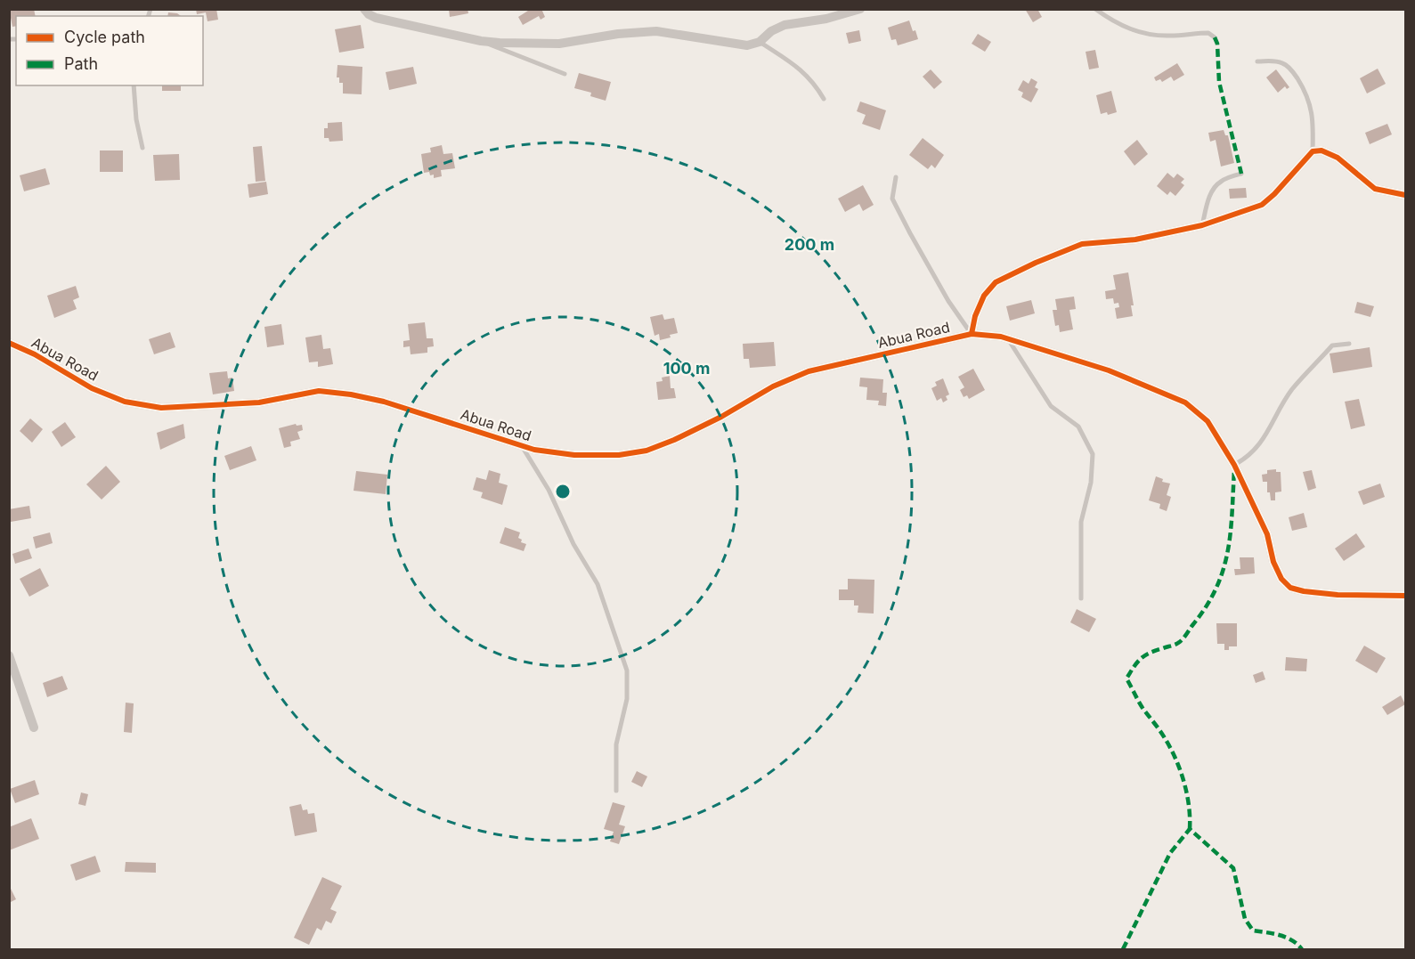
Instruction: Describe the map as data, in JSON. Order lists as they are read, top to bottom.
{
  "streets": {
    "street": ["Abua Road"]
  },
  "legend": ["Cycle path", "Path"],
  "rings": ["200 m", "100 m"]
}
